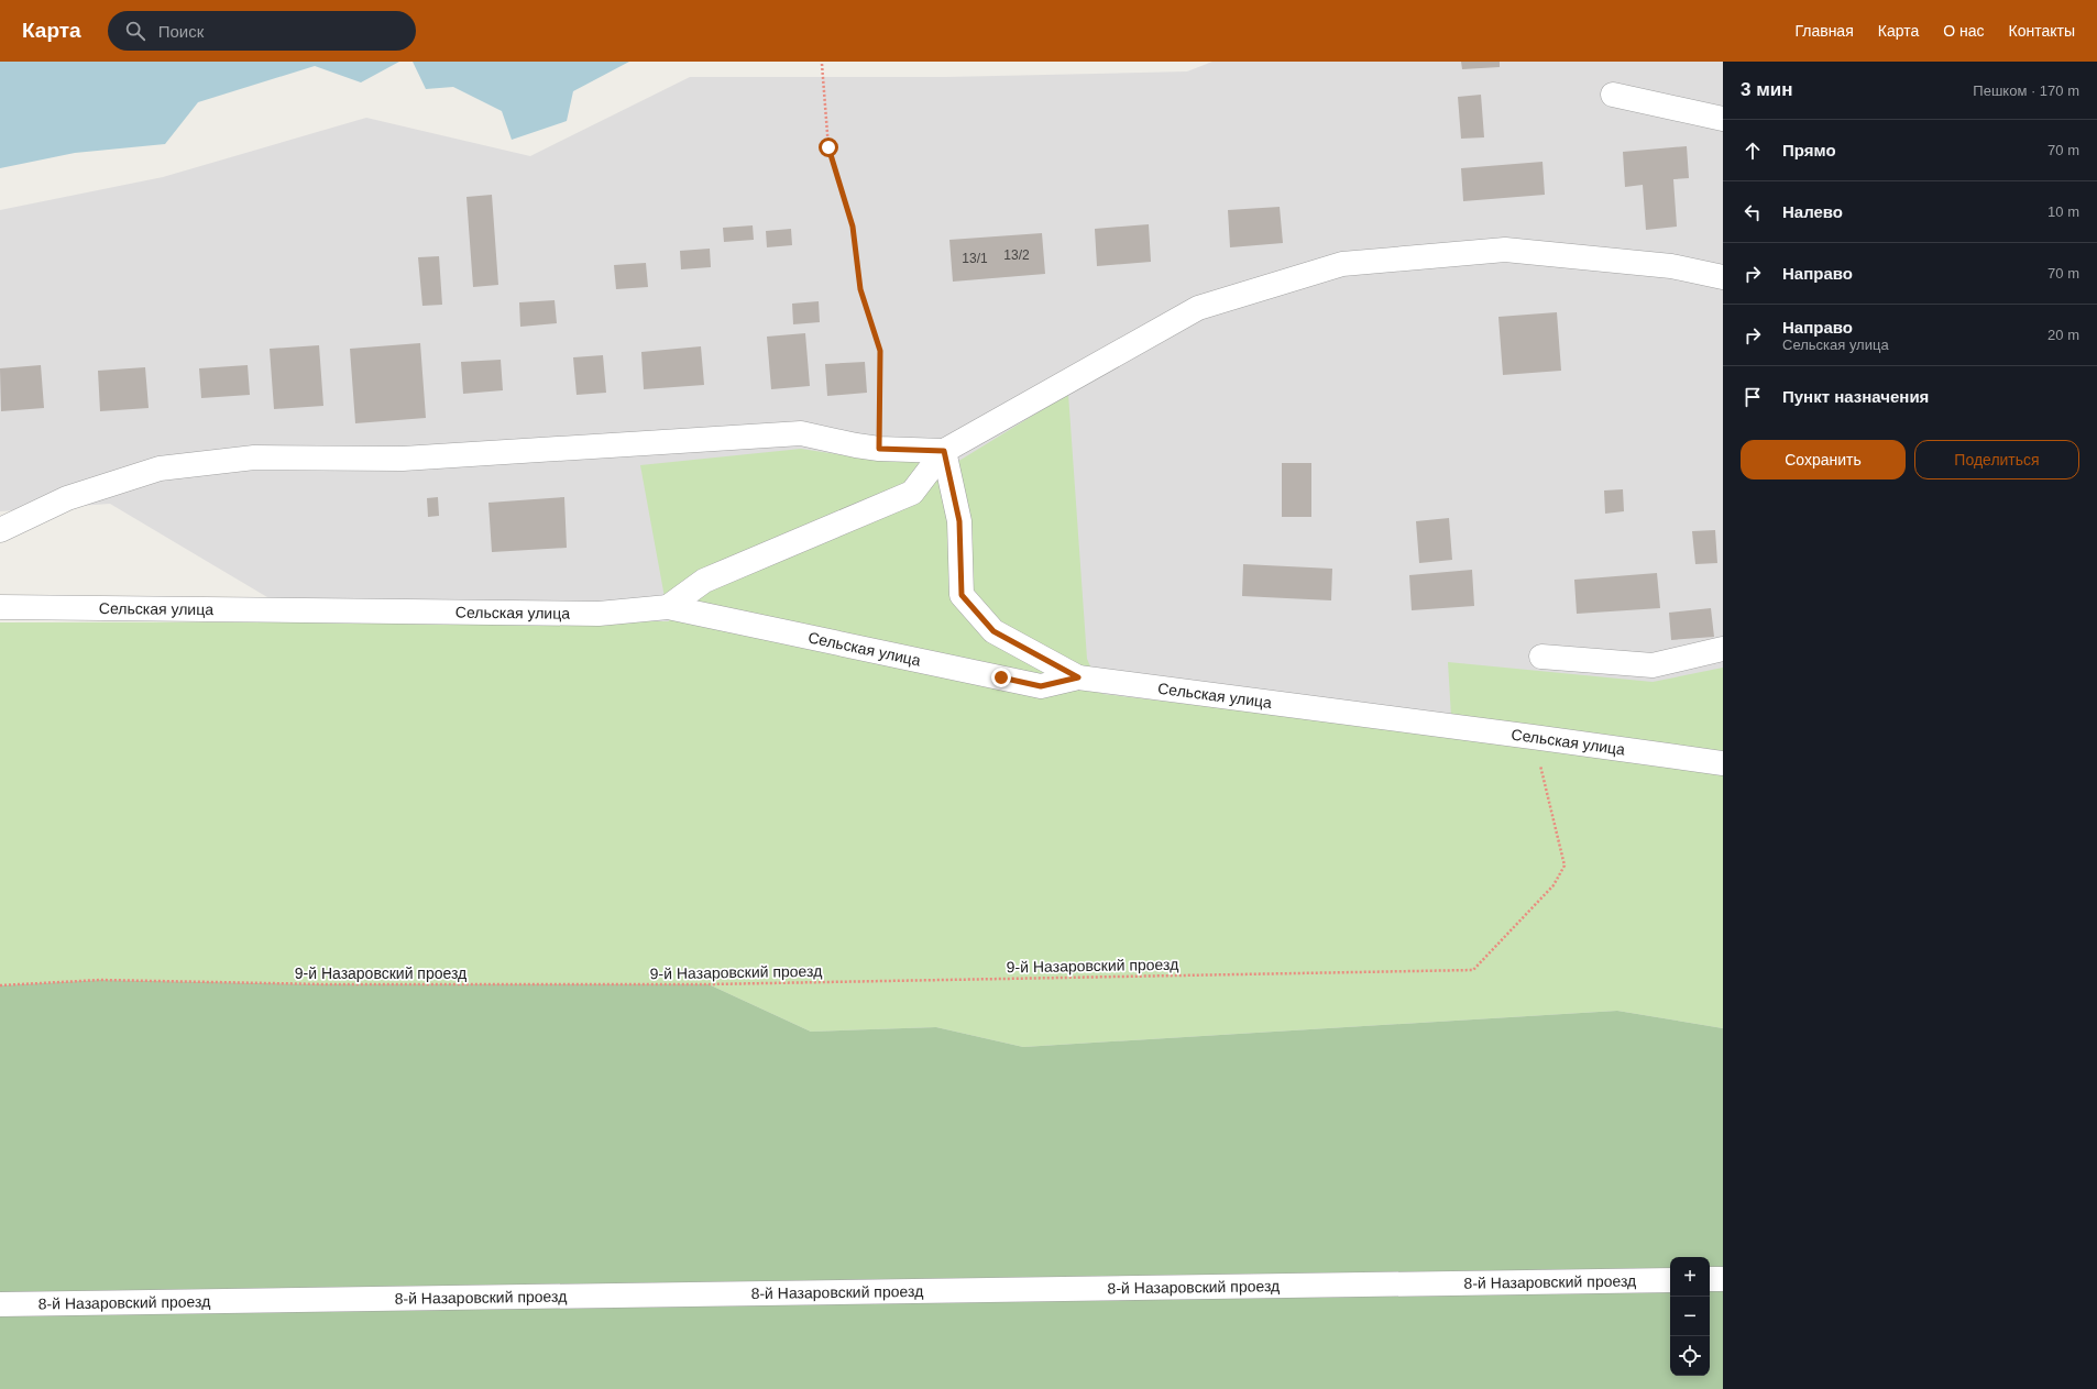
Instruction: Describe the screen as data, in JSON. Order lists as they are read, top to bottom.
{
  "streets": {
    "street": ["Сельская улица", "8-й Назаровский проезд"],
    "path": ["9-й Назаровский проезд"]
  },
  "crossings": [
    ["Сельская улица", "9-й Назаровский проезд"]
  ],
  "house_numbers": ["13/2", "13/1"],
  "page": {
    "header": "Карта",
    "search": "Поиск",
    "nav": [
      "Главная",
      "Карта",
      "О нас",
      "Контакты"
    ],
    "heading": ["3 мин", "Пешком · 170 m"],
    "list": [
      ["Прямо", "70 m"],
      ["Налево", "10 m"],
      ["Направо", "70 m"],
      ["Направо", "Сельская улица", "20 m"],
      "Пункт назначения"
    ],
    "buttons": ["Сохранить", "Поделиться"],
    "map_buttons": ["+", "−"]
  }
}
